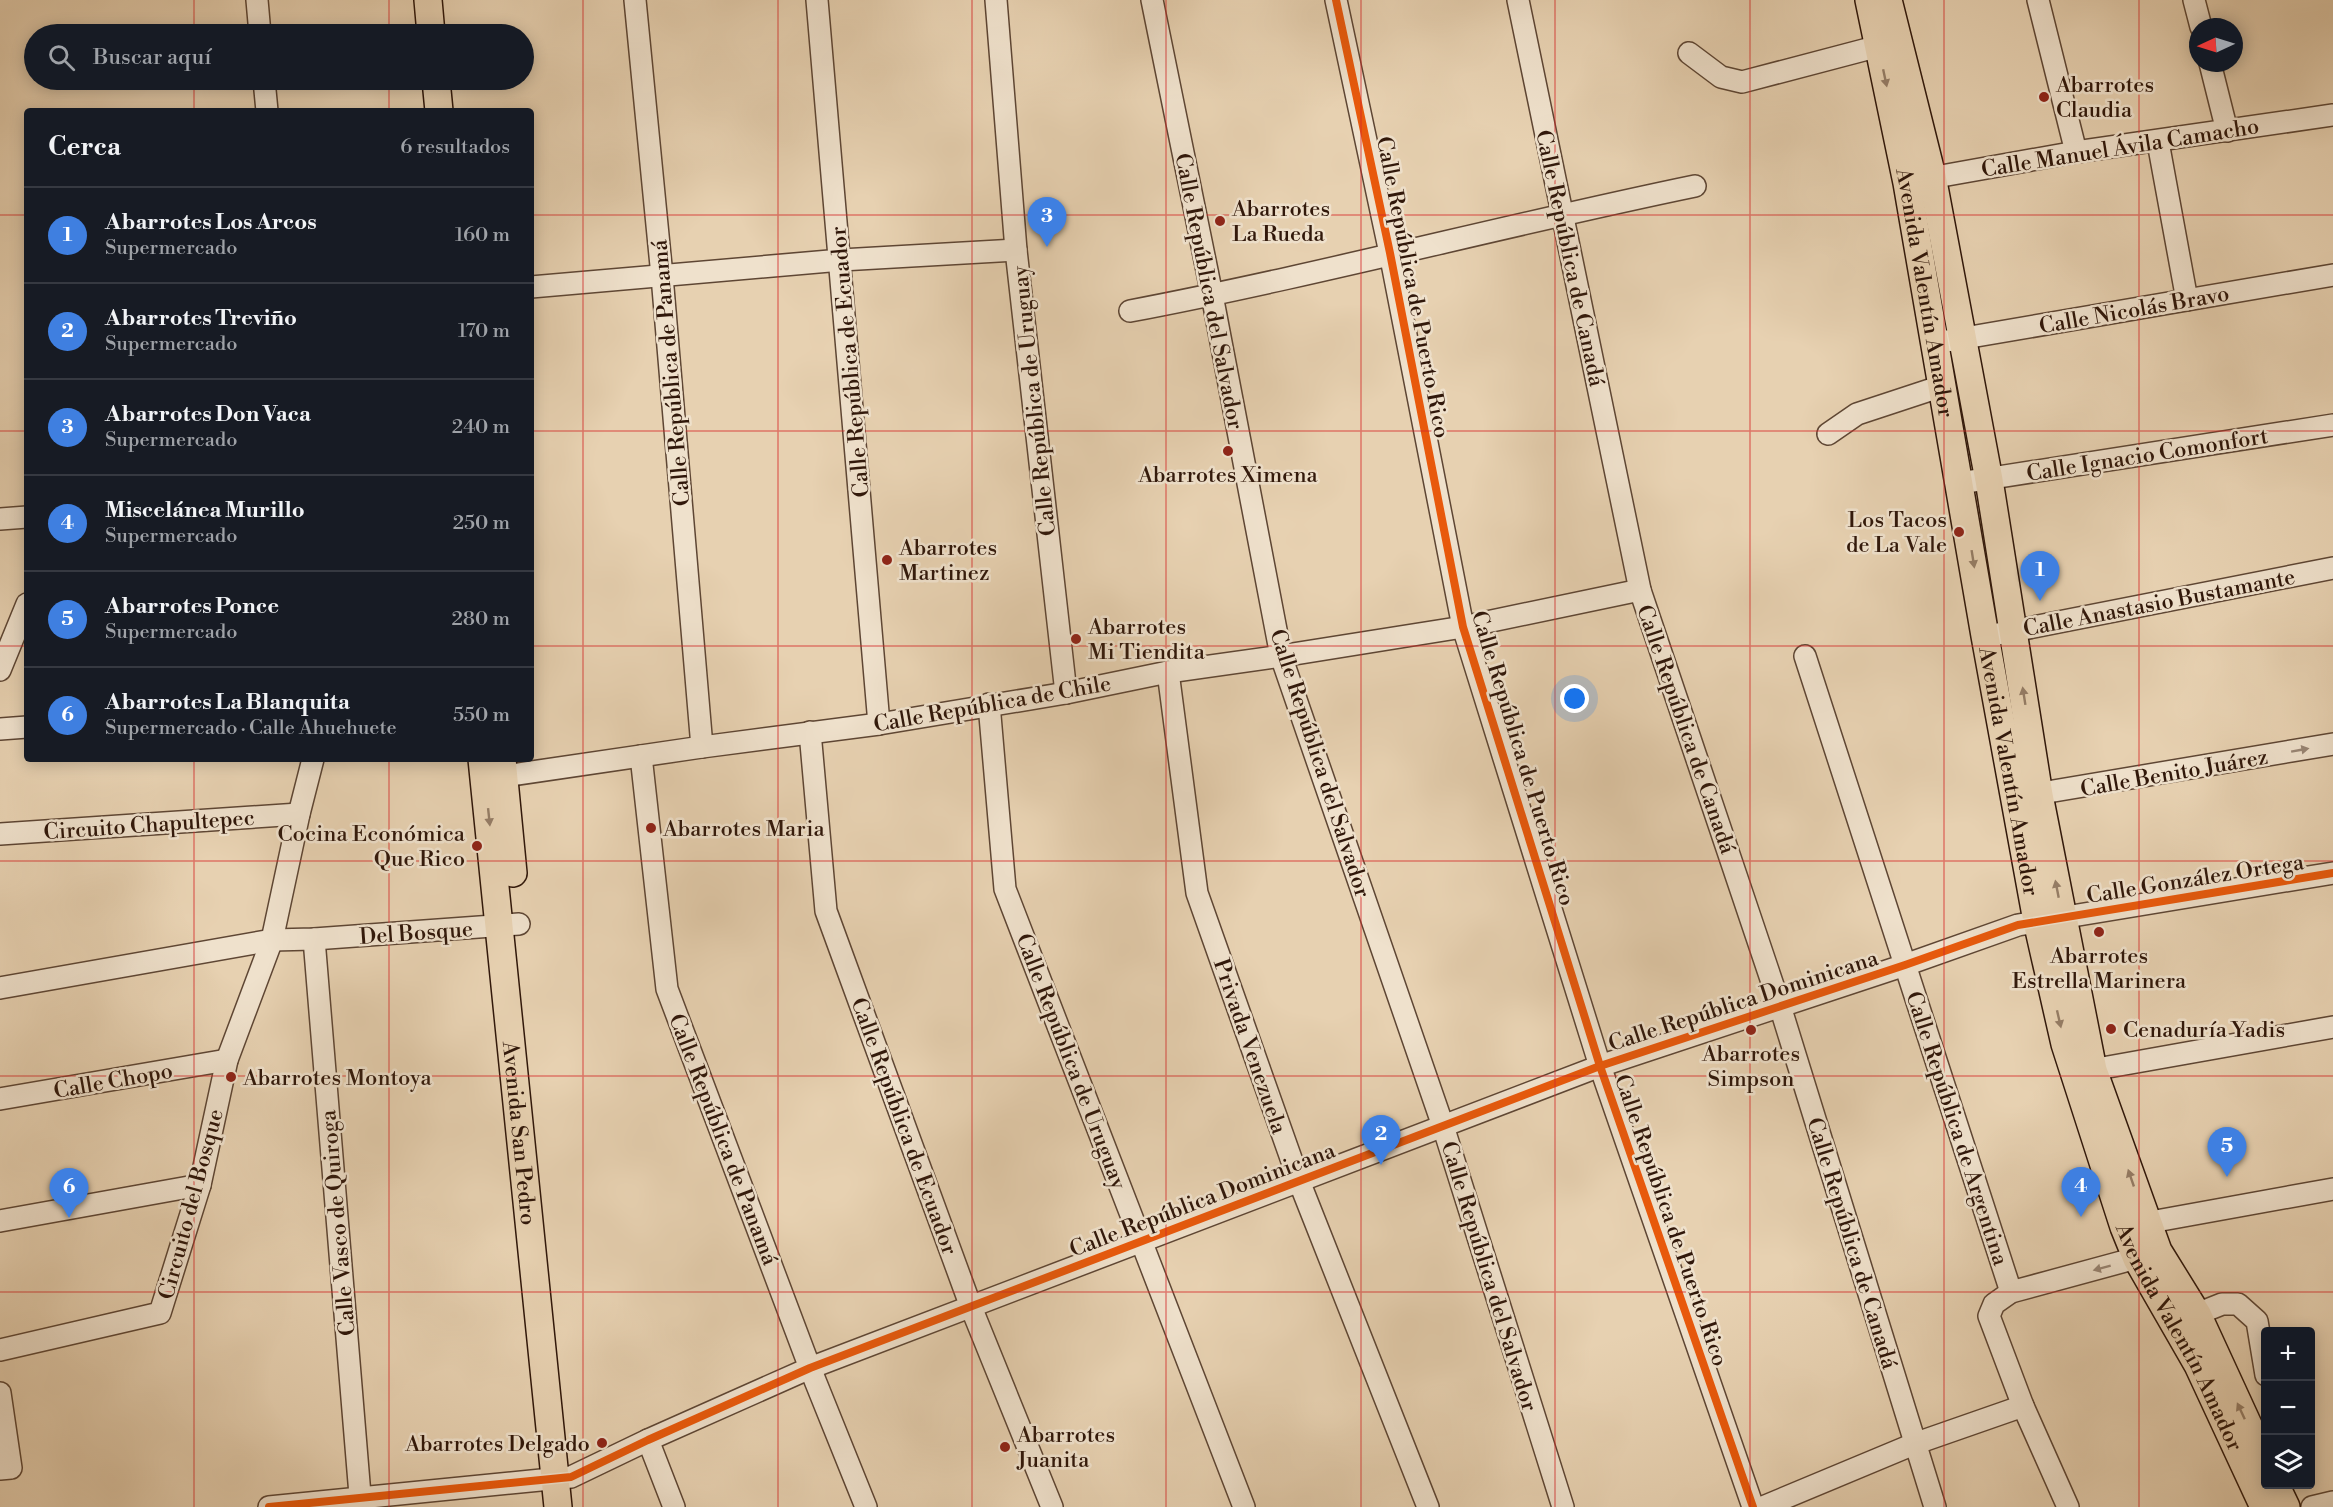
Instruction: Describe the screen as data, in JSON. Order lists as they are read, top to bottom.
{
  "streets": {
    "main road": ["Avenida Valentín Amador", "Avenida San Pedro"],
    "street": [
      "Calle Manuel Ávila Camacho",
      "Calle República de Canadá",
      "Calle República de Puerto Rico",
      "Calle República del Salvador",
      "Calle Nicolás Bravo",
      "Calle República de Ecuador",
      "Calle República de Panamá",
      "Calle República de Uruguay",
      "Calle Ignacio Comonfort",
      "Calle Anastasio Bustamante",
      "Calle República de Chile",
      "Calle Benito Juárez",
      "Circuito Chapultepec",
      "Calle González Ortega",
      "Del Bosque",
      "Calle República Dominicana",
      "Privada Venezuela",
      "Calle Chopo",
      "Calle República de Argentina",
      "Circuito del Bosque",
      "Calle Vasco de Quiroga"
    ]
  },
  "crossings": [
    ["Calle Manuel Ávila Camacho", "Avenida Valentín Amador"],
    ["Calle República de Canadá", "Calle República de Chile"],
    ["Calle República de Canadá", "Calle República Dominicana"],
    ["Calle República de Puerto Rico", "Calle República de Chile"],
    ["Calle República de Puerto Rico", "Calle República Dominicana"],
    ["Calle República del Salvador", "Calle República de Chile"],
    ["Calle República del Salvador", "Calle República Dominicana"],
    ["Avenida Valentín Amador", "Calle Nicolás Bravo"],
    ["Avenida Valentín Amador", "Calle Ignacio Comonfort"],
    ["Avenida Valentín Amador", "Calle Anastasio Bustamante"],
    ["Avenida Valentín Amador", "Calle Benito Juárez"],
    ["Avenida Valentín Amador", "Calle González Ortega"],
    ["Avenida Valentín Amador", "Calle República Dominicana"],
    ["Calle República de Ecuador", "Calle República de Chile"],
    ["Calle República de Ecuador", "Calle República Dominicana"],
    ["Calle República de Panamá", "Calle República de Chile"],
    ["Calle República de Panamá", "Calle República Dominicana"],
    ["Calle República de Uruguay", "Calle República de Chile"],
    ["Calle República de Uruguay", "Calle República Dominicana"],
    ["Calle República de Chile", "Privada Venezuela"],
    ["Calle República de Chile", "Avenida San Pedro"],
    ["Circuito Chapultepec", "Circuito del Bosque"],
    ["Calle González Ortega", "Calle República Dominicana"],
    ["Del Bosque", "Avenida San Pedro"],
    ["Del Bosque", "Calle Vasco de Quiroga"],
    ["Calle República Dominicana", "Privada Venezuela"],
    ["Calle República Dominicana", "Calle República de Argentina"],
    ["Calle República Dominicana", "Avenida San Pedro"],
    ["Calle Chopo", "Circuito del Bosque"]
  ],
  "one_way": ["Calle Benito Juárez"],
  "places": [
    "Abarrotes Claudia",
    "Abarrotes La Rueda",
    "Abarrotes Ximena",
    "Los Tacos de La Vale",
    "Abarrotes Martinez",
    "Abarrotes Mi Tiendita",
    "Abarrotes Maria",
    "Cocina Económica Que Rico",
    "Abarrotes Estrella Marinera",
    "Cenaduría Yadis",
    "Abarrotes Simpson",
    "Abarrotes Montoya",
    "Abarrotes Delgado",
    "Abarrotes Juanita"
  ],
  "north": "left",
  "page": {
    "search": "Buscar aquí",
    "heading": ["Cerca", "6 resultados"],
    "list": [
      {
        "mark": "1",
        "name": "Abarrotes Los Arcos",
        "note": "Supermercado",
        "value": "160 m"
      },
      {
        "mark": "2",
        "name": "Abarrotes Treviño",
        "note": "Supermercado",
        "value": "170 m"
      },
      {
        "mark": "3",
        "name": "Abarrotes Don Vaca",
        "note": "Supermercado",
        "value": "240 m"
      },
      {
        "mark": "4",
        "name": "Miscelánea Murillo",
        "note": "Supermercado",
        "value": "250 m"
      },
      {
        "mark": "5",
        "name": "Abarrotes Ponce",
        "note": "Supermercado",
        "value": "280 m"
      },
      {
        "mark": "6",
        "name": "Abarrotes La Blanquita",
        "note": "Supermercado · Calle Ahuehuete",
        "value": "550 m"
      }
    ],
    "pins": [
      "3",
      "1",
      "2",
      "5",
      "4",
      "6"
    ],
    "map_buttons": ["+", "−"]
  }
}
